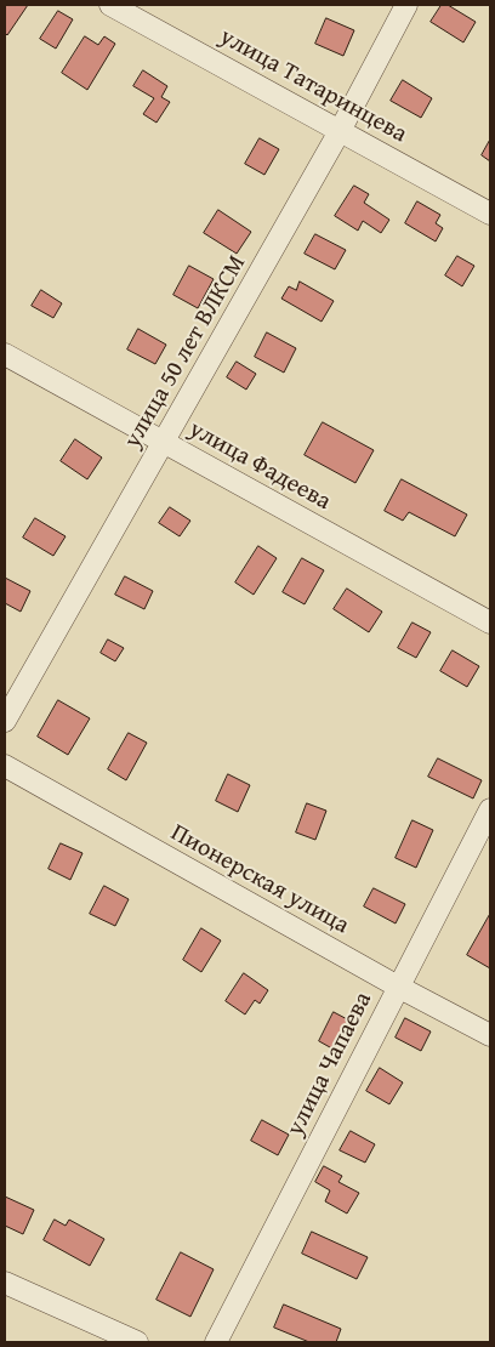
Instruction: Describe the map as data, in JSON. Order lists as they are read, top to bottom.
{
  "streets": {
    "street": [
      "улица Татаринцева",
      "улица 50 лет ВЛКСМ",
      "улица Фадеева",
      "Пионерская улица",
      "улица Чапаева"
    ]
  },
  "crossings": [
    ["улица Татаринцева", "улица 50 лет ВЛКСМ"],
    ["улица 50 лет ВЛКСМ", "улица Фадеева"],
    ["Пионерская улица", "улица Чапаева"]
  ]
}
